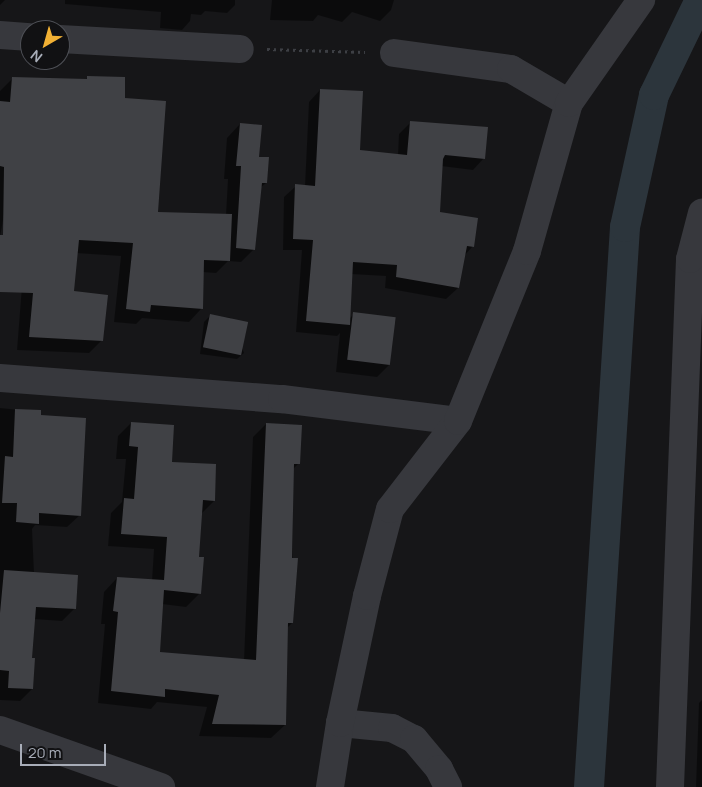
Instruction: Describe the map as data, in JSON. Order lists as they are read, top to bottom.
{
  "scale_bar": "20 m",
  "north": "bottom left"
}
